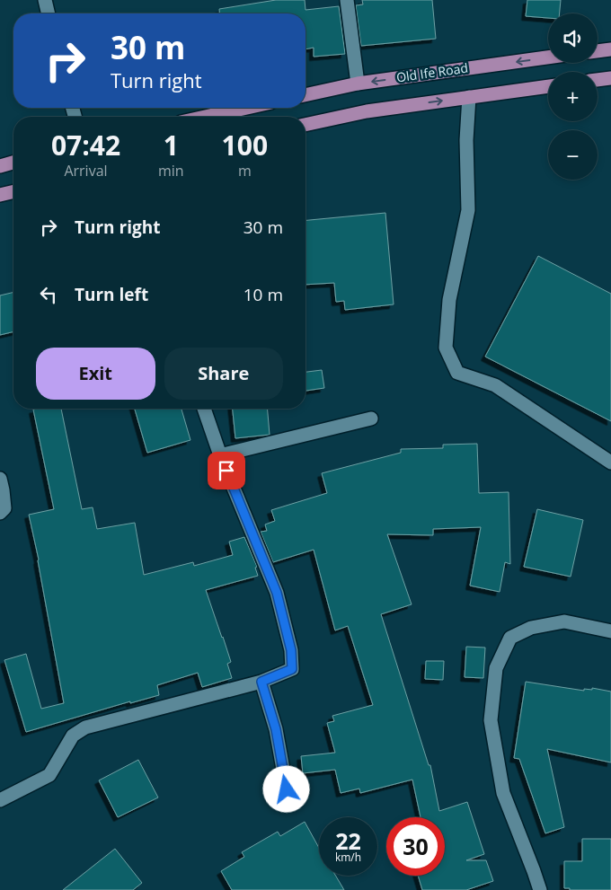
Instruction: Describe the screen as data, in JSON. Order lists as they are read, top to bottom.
{
  "streets": {
    "main road": ["Old Ife Road"]
  },
  "page": {
    "map_buttons": ["+", "−"],
    "turn": ["30 m", "Turn right"],
    "eta": [
      "07:42",
      "Arrival",
      "1",
      "min",
      "100",
      "m"
    ],
    "list": [
      {
        "name": "Turn right",
        "value": "30 m"
      },
      {
        "name": "Turn left",
        "value": "10 m"
      }
    ],
    "buttons": ["Exit", "Share"],
    "speed": "22 km/h",
    "limit": "30"
  }
}
